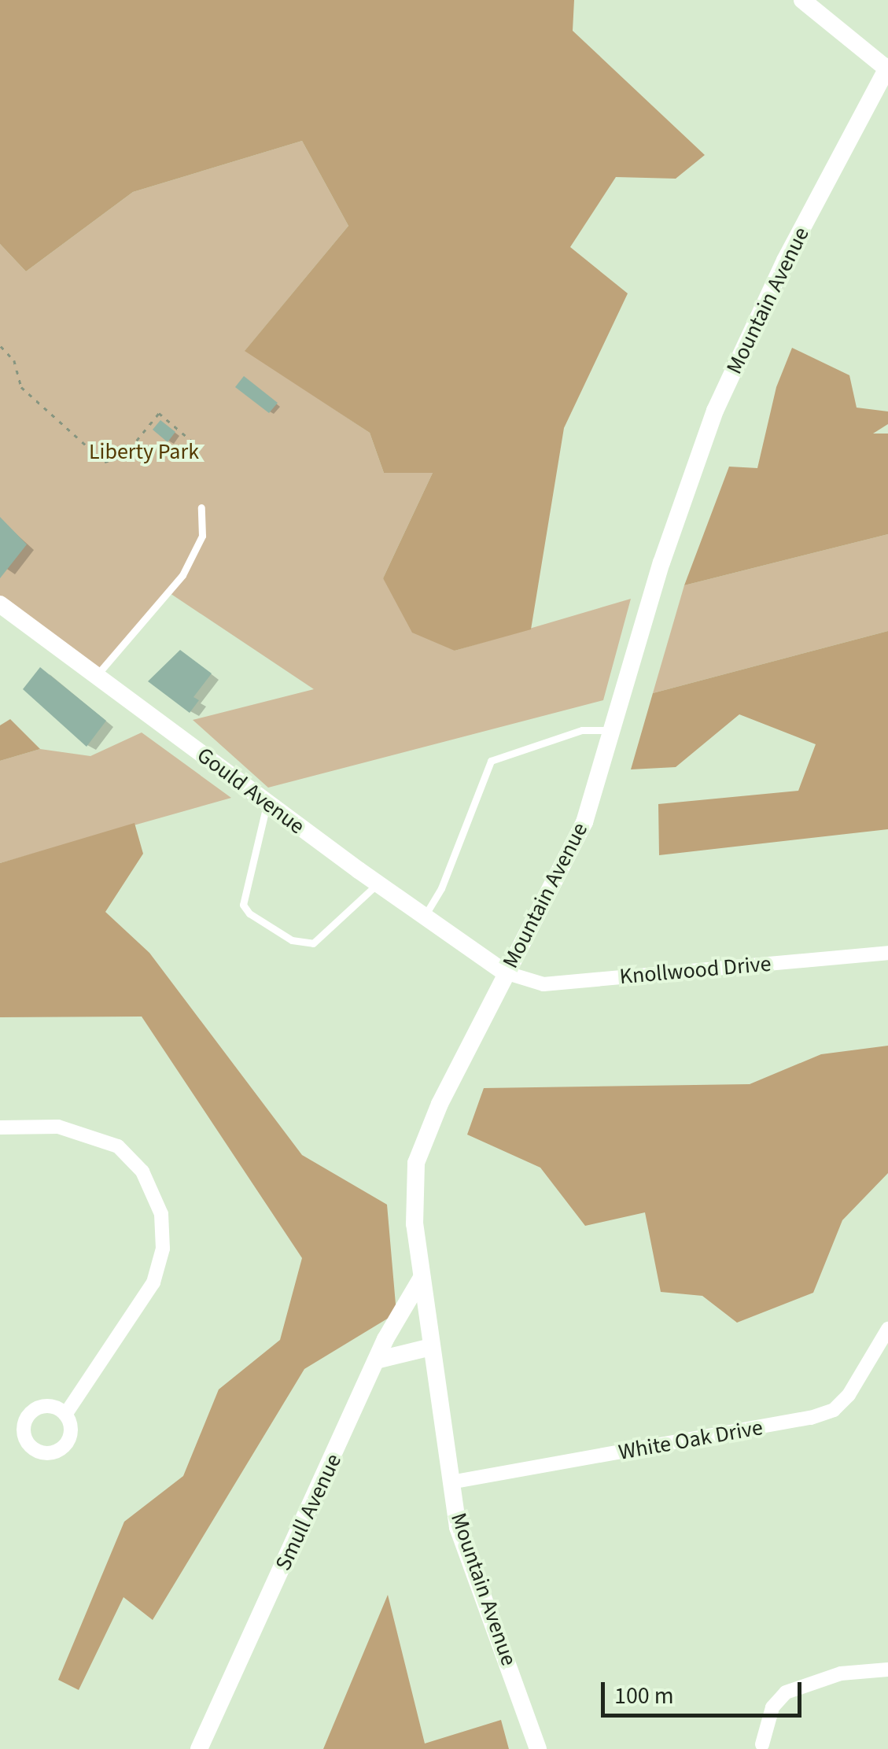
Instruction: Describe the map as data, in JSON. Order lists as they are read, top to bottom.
{
  "streets": {
    "street": [
      "Mountain Avenue",
      "Gould Avenue",
      "Knollwood Drive",
      "White Oak Drive",
      "Smull Avenue"
    ]
  },
  "crossings": [
    ["Mountain Avenue", "Gould Avenue"],
    ["Mountain Avenue", "Knollwood Drive"],
    ["Mountain Avenue", "White Oak Drive"],
    ["Mountain Avenue", "Smull Avenue"],
    ["Gould Avenue", "Knollwood Drive"]
  ],
  "parks": ["Liberty Park"],
  "scale_bar": "100 m"
}
